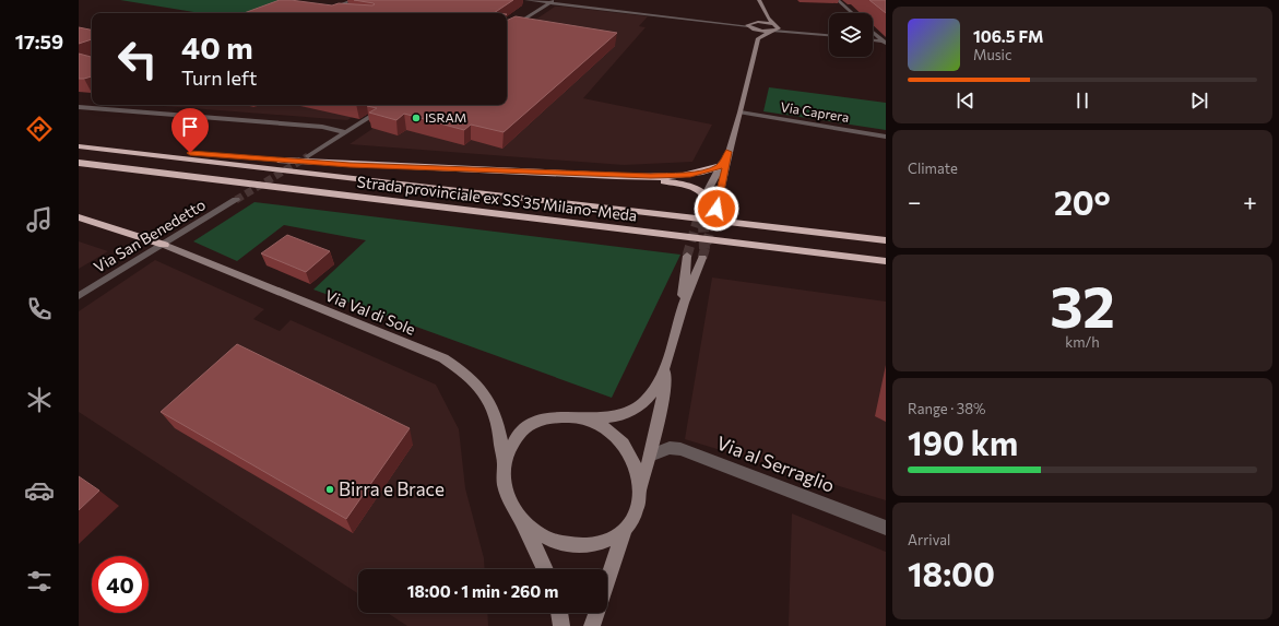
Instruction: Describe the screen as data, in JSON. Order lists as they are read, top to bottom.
{
  "streets": {
    "highway": ["Strada provinciale ex SS 35 Milano-Meda"],
    "street": [
      "Via Caprera",
      "Via San Benedetto",
      "Via Val di Sole",
      "Via al Serraglio"
    ]
  },
  "crossings": [
    ["Via San Benedetto", "Via Val di Sole"]
  ],
  "places": ["ISRAM", "Birra e Brace"],
  "page": {
    "tabs": "17:59",
    "turn": ["40 m", "Turn left"],
    "song": ["106.5 FM", "Music"],
    "tile": [
      "Climate",
      ["32", "km/h"],
      ["Range · 38%", "190 km"],
      ["Arrival", "18:00"]
    ],
    "heat": ["−", "20°", "+"],
    "limit": "40",
    "trip": "18:00 · 1 min · 260 m"
  }
}
